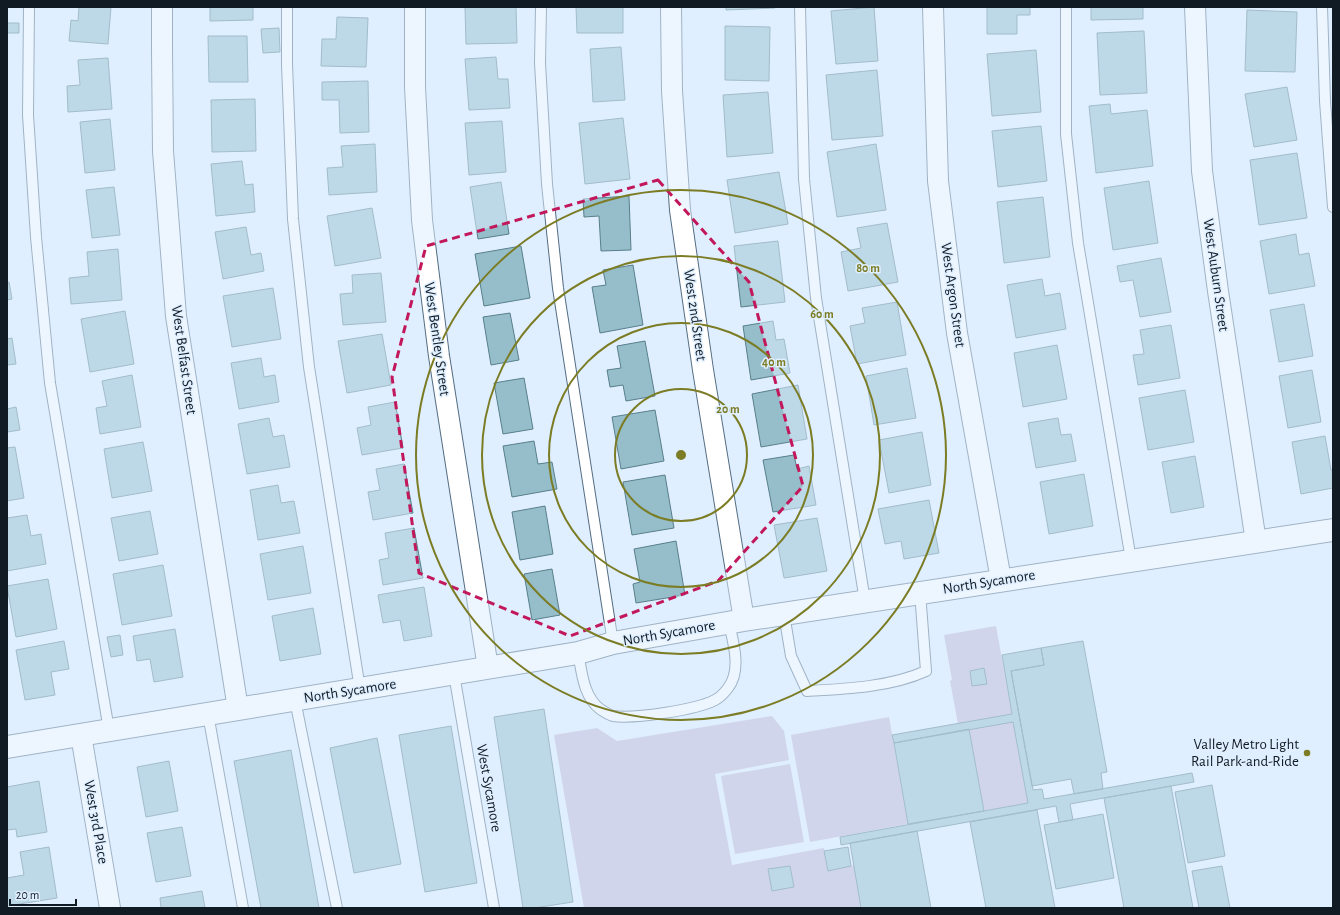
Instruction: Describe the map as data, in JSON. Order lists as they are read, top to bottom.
{
  "streets": {
    "street": [
      "West Auburn Street",
      "West Argon Street",
      "West 2nd Street",
      "West Bentley Street",
      "West Belfast Street",
      "North Sycamore",
      "West 3rd Place"
    ],
    "lane": ["West Sycamore"]
  },
  "crossings": [
    ["West Auburn Street", "North Sycamore"],
    ["West Argon Street", "North Sycamore"],
    ["West 2nd Street", "North Sycamore"],
    ["West Bentley Street", "North Sycamore"],
    ["West Belfast Street", "North Sycamore"],
    ["North Sycamore", "West Sycamore"],
    ["North Sycamore", "West 3rd Place"]
  ],
  "places": ["Valley Metro Light Rail Park-and-Ride"],
  "scale_bar": "20 m",
  "rings": [
    "80 m",
    "60 m",
    "40 m",
    "20 m"
  ]
}
